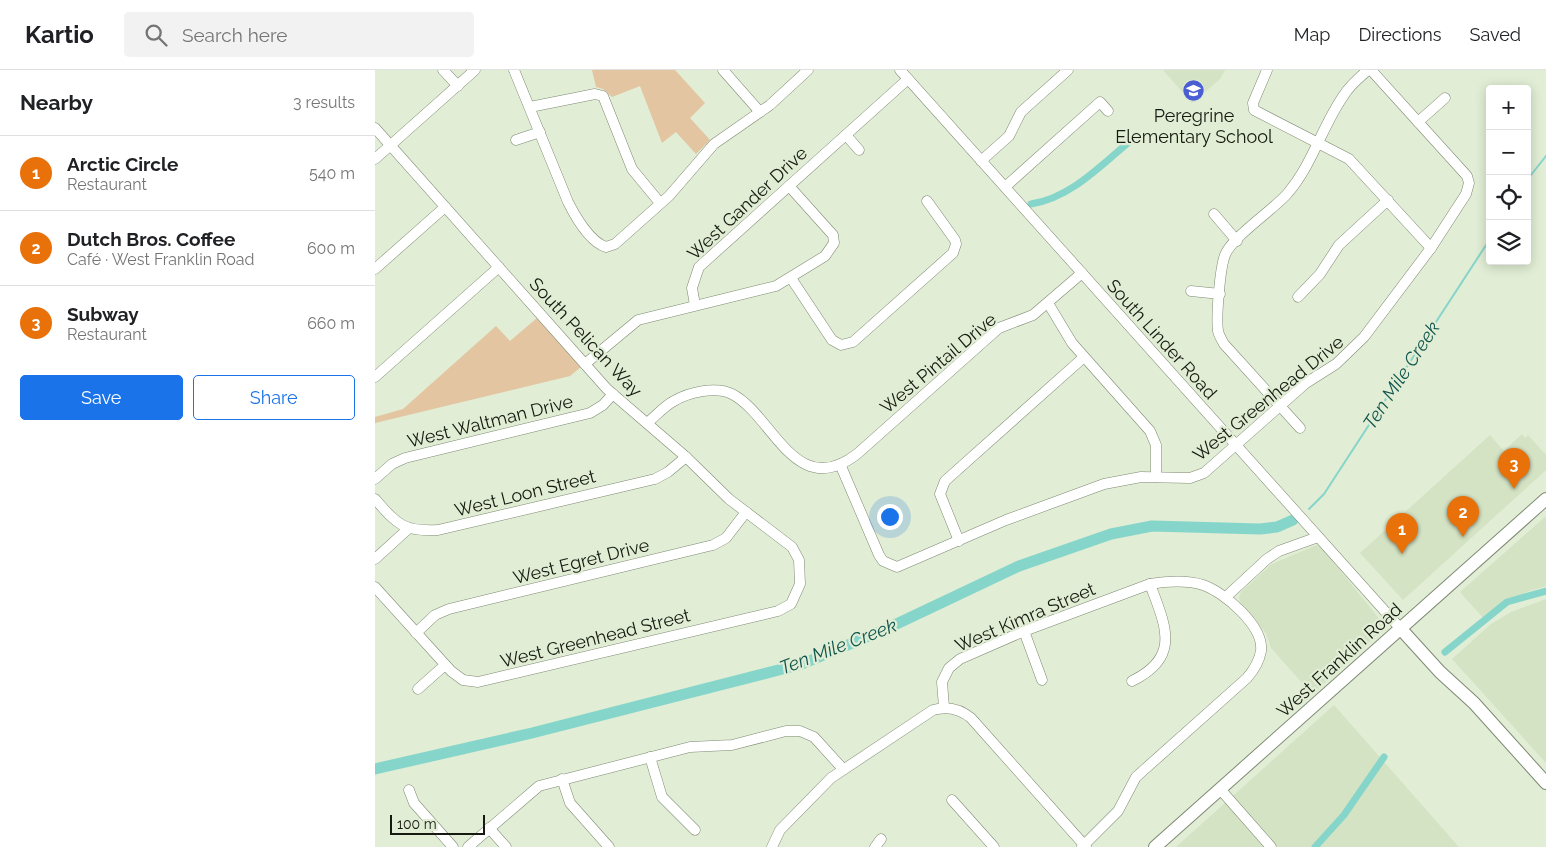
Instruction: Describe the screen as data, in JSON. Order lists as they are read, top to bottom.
{
  "streets": {
    "main road": ["West Franklin Road"],
    "street": [
      "West Gander Drive",
      "South Pelican Way",
      "South Linder Road",
      "West Pintail Drive",
      "West Greenhead Drive",
      "West Waltman Drive",
      "West Loon Street",
      "West Egret Drive",
      "West Kimra Street",
      "West Greenhead Street"
    ]
  },
  "crossings": [
    ["West Gander Drive", "South Linder Road"],
    ["South Pelican Way", "West Waltman Drive"],
    ["South Pelican Way", "West Loon Street"],
    ["South Pelican Way", "West Egret Drive"],
    ["South Pelican Way", "West Greenhead Street"],
    ["South Linder Road", "West Pintail Drive"],
    ["South Linder Road", "West Greenhead Drive"],
    ["South Linder Road", "West Franklin Road"],
    ["West Pintail Drive", "West Greenhead Drive"],
    ["West Egret Drive", "West Greenhead Street"]
  ],
  "water": ["Ten Mile Creek"],
  "places": {
    "school or university": ["Peregrine Elementary School"]
  },
  "scale_bar": "100 m",
  "page": {
    "header": "Kartio",
    "search": "Search here",
    "nav": ["Map", "Directions", "Saved"],
    "heading": ["Nearby", "3 results"],
    "map_buttons": ["+", "−"],
    "list": [
      {
        "mark": "1",
        "name": "Arctic Circle",
        "note": "Restaurant",
        "value": "540 m"
      },
      {
        "mark": "2",
        "name": "Dutch Bros. Coffee",
        "note": "Café · West Franklin Road",
        "value": "600 m"
      },
      {
        "mark": "3",
        "name": "Subway",
        "note": "Restaurant",
        "value": "660 m"
      }
    ],
    "buttons": ["Save", "Share"],
    "pins": ["3", "2", "1"],
    "scale": "100 m"
  }
}
